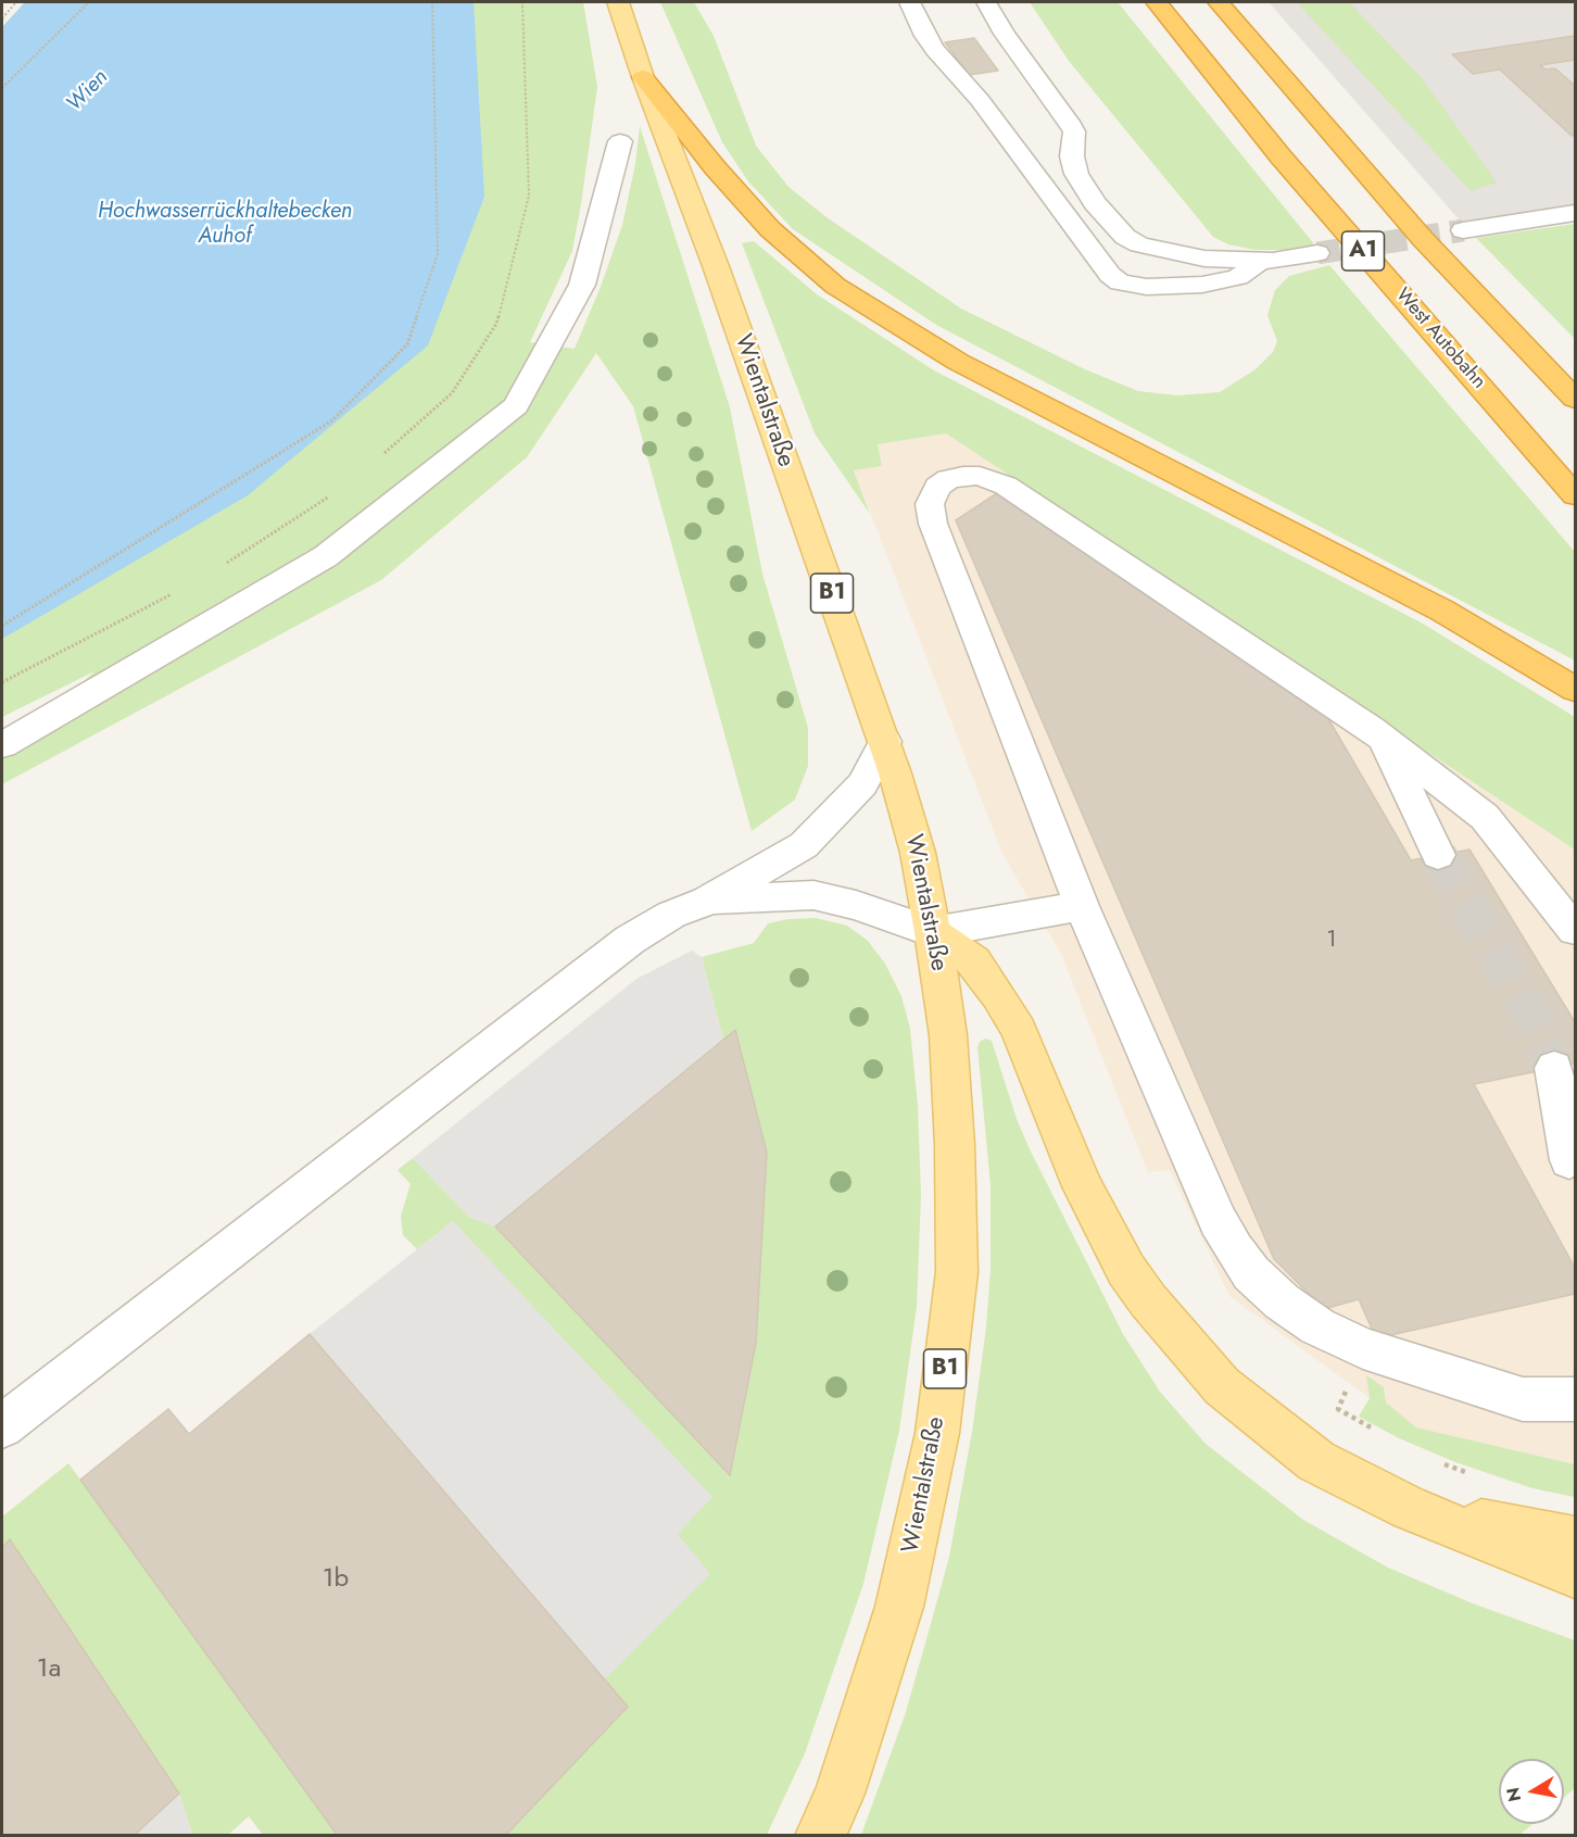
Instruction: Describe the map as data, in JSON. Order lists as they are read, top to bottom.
{
  "streets": {
    "highway": ["A1", "West Autobahn"],
    "main road": ["Wientalstraße", "B1"]
  },
  "water": ["Wien", "Hochwasserrückhaltebecken Auhof"],
  "house_numbers": ["1", "1b", "1a"],
  "north": "left"
}
